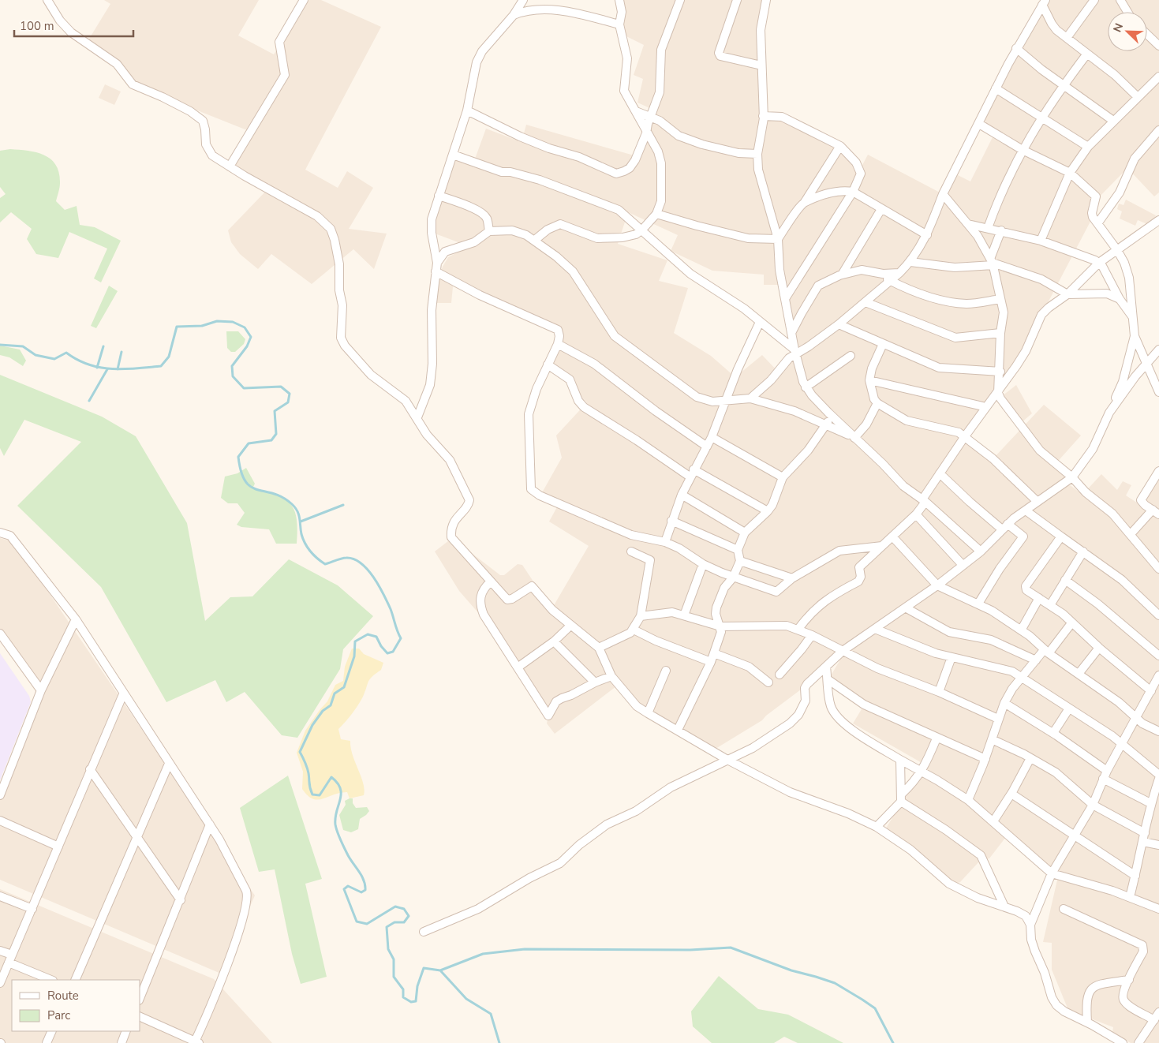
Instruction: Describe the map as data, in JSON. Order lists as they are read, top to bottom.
{
  "legend": ["Route", "Parc"],
  "scale_bar": "100 m",
  "north": "top left"
}
